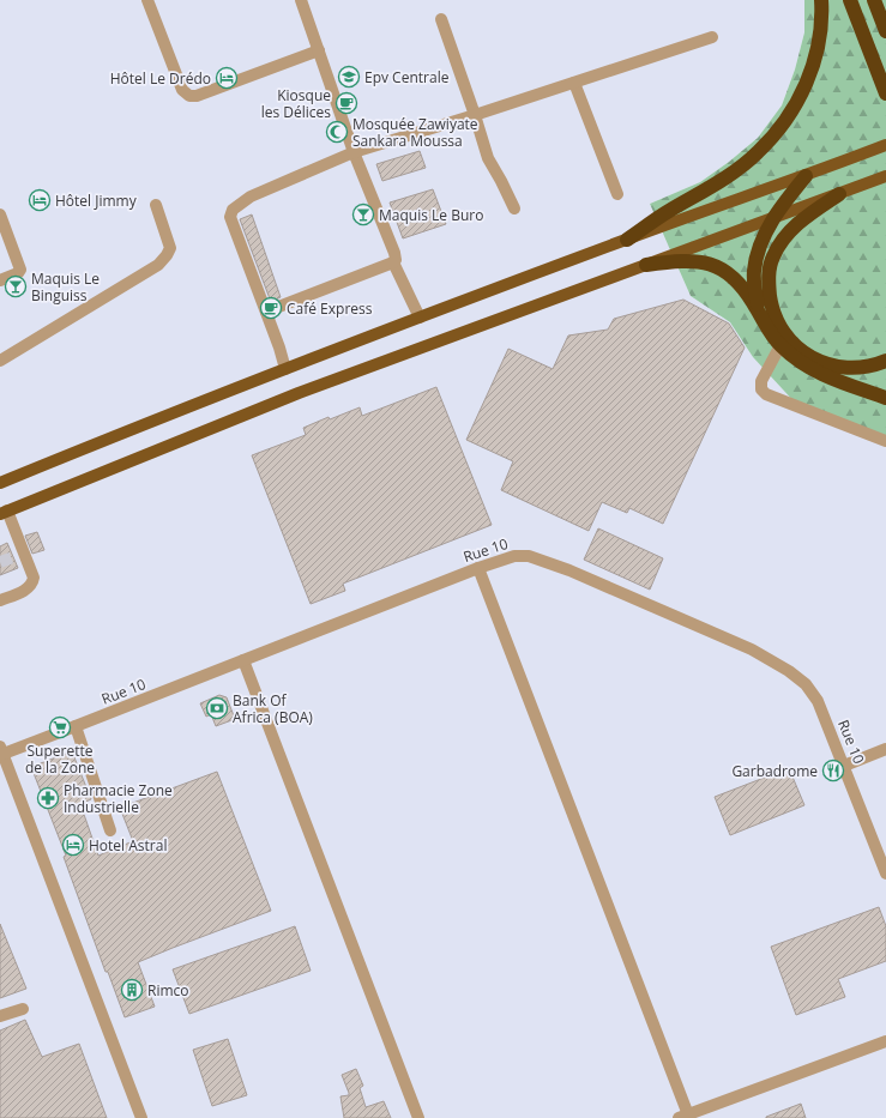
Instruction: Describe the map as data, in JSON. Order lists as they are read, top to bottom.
{
  "streets": {
    "street": ["Rue 10"]
  },
  "places": {
    "school or university": ["Epv Centrale"],
    "hotel": ["Hôtel Le Drédo", "Hôtel Jimmy", "Hotel Astral"],
    "cafe": ["Kiosque les Délices", "Café Express"],
    "mosque": ["Mosquée Zawiyate Sankara Moussa"],
    "bar": ["Maquis Le Buro", "Maquis Le Binguiss"],
    "bank": ["Bank Of Africa (BOA)"],
    "supermarket": ["Superette de la Zone"],
    "restaurant": ["Garbadrome"],
    "pharmacy": ["Pharmacie Zone Industrielle"],
    "building": ["Rimco"]
  }
}
